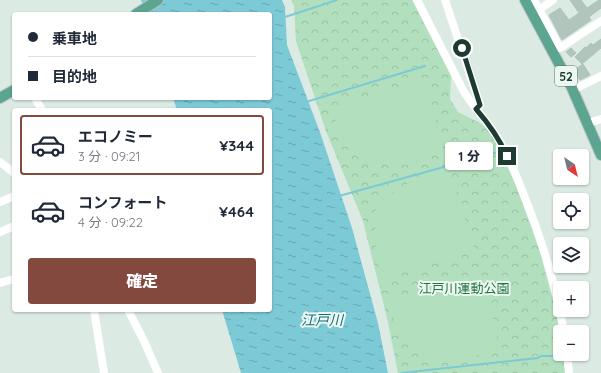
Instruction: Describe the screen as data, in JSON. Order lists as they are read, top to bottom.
{
  "streets": {
    "main road": ["52"]
  },
  "water": ["江戸川"],
  "parks": ["江戸川運動公園"],
  "north": "bottom right",
  "page": {
    "banner": ["乗車地", "目的地"],
    "list": [
      {
        "name": "エコノミー",
        "note": "3 分 · 09:21",
        "value": "¥344"
      },
      {
        "name": "コンフォート",
        "note": "4 分 · 09:22",
        "value": "¥464"
      }
    ],
    "bubble": "1 分",
    "map_buttons": ["+", "−"],
    "buttons": "確定"
  }
}
